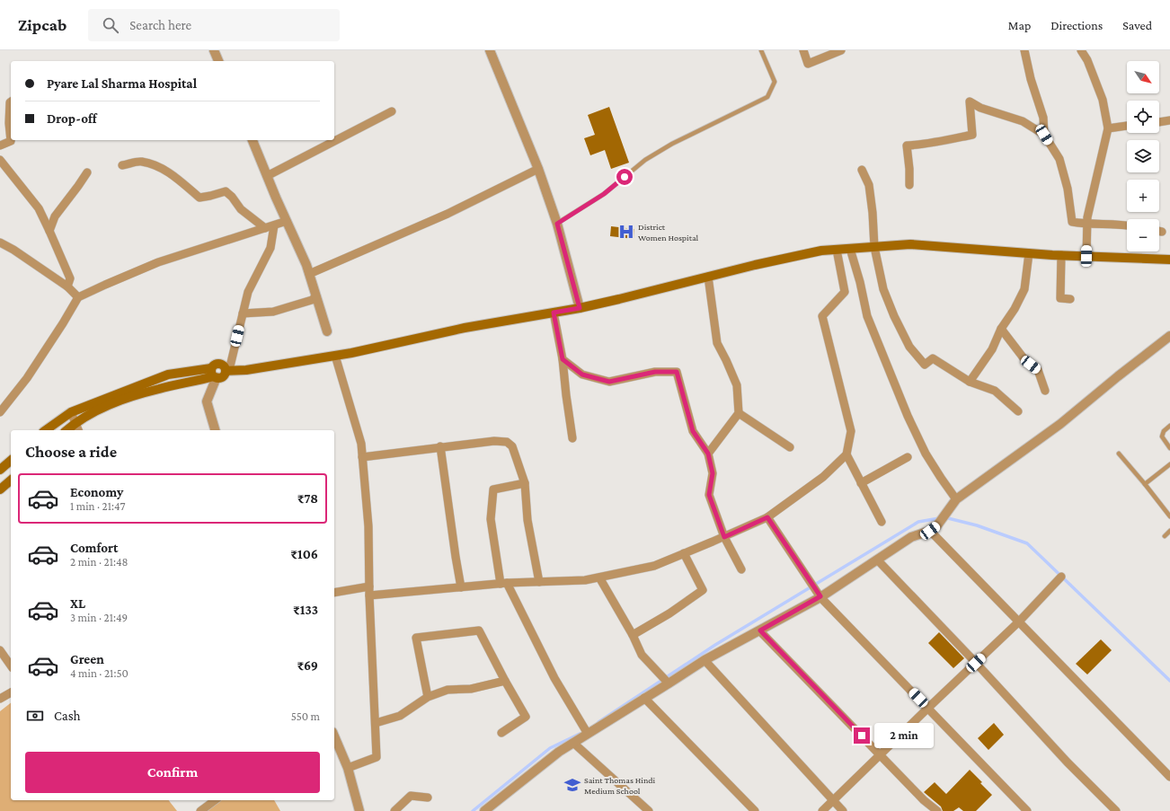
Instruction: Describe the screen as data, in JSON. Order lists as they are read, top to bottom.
{
  "places": {
    "hospital": ["District Women Hospital"],
    "school or university": ["Saint Thomas Hindi Medium School"]
  },
  "north": "bottom right",
  "page": {
    "header": "Zipcab",
    "search": "Search here",
    "nav": ["Map", "Directions", "Saved"],
    "map_buttons": ["+", "−"],
    "banner": ["Pyare Lal Sharma Hospital", "Drop-off"],
    "heading": "Choose a ride",
    "list": [
      {
        "name": "Economy",
        "note": "1 min · 21:47",
        "value": "₹78"
      },
      {
        "name": "Comfort",
        "note": "2 min · 21:48",
        "value": "₹106"
      },
      {
        "name": "XL",
        "note": "3 min · 21:49",
        "value": "₹133"
      },
      {
        "name": "Green",
        "note": "4 min · 21:50",
        "value": "₹69"
      }
    ],
    "pay": ["Cash", "550 m"],
    "bubble": "2 min",
    "buttons": "Confirm"
  }
}
